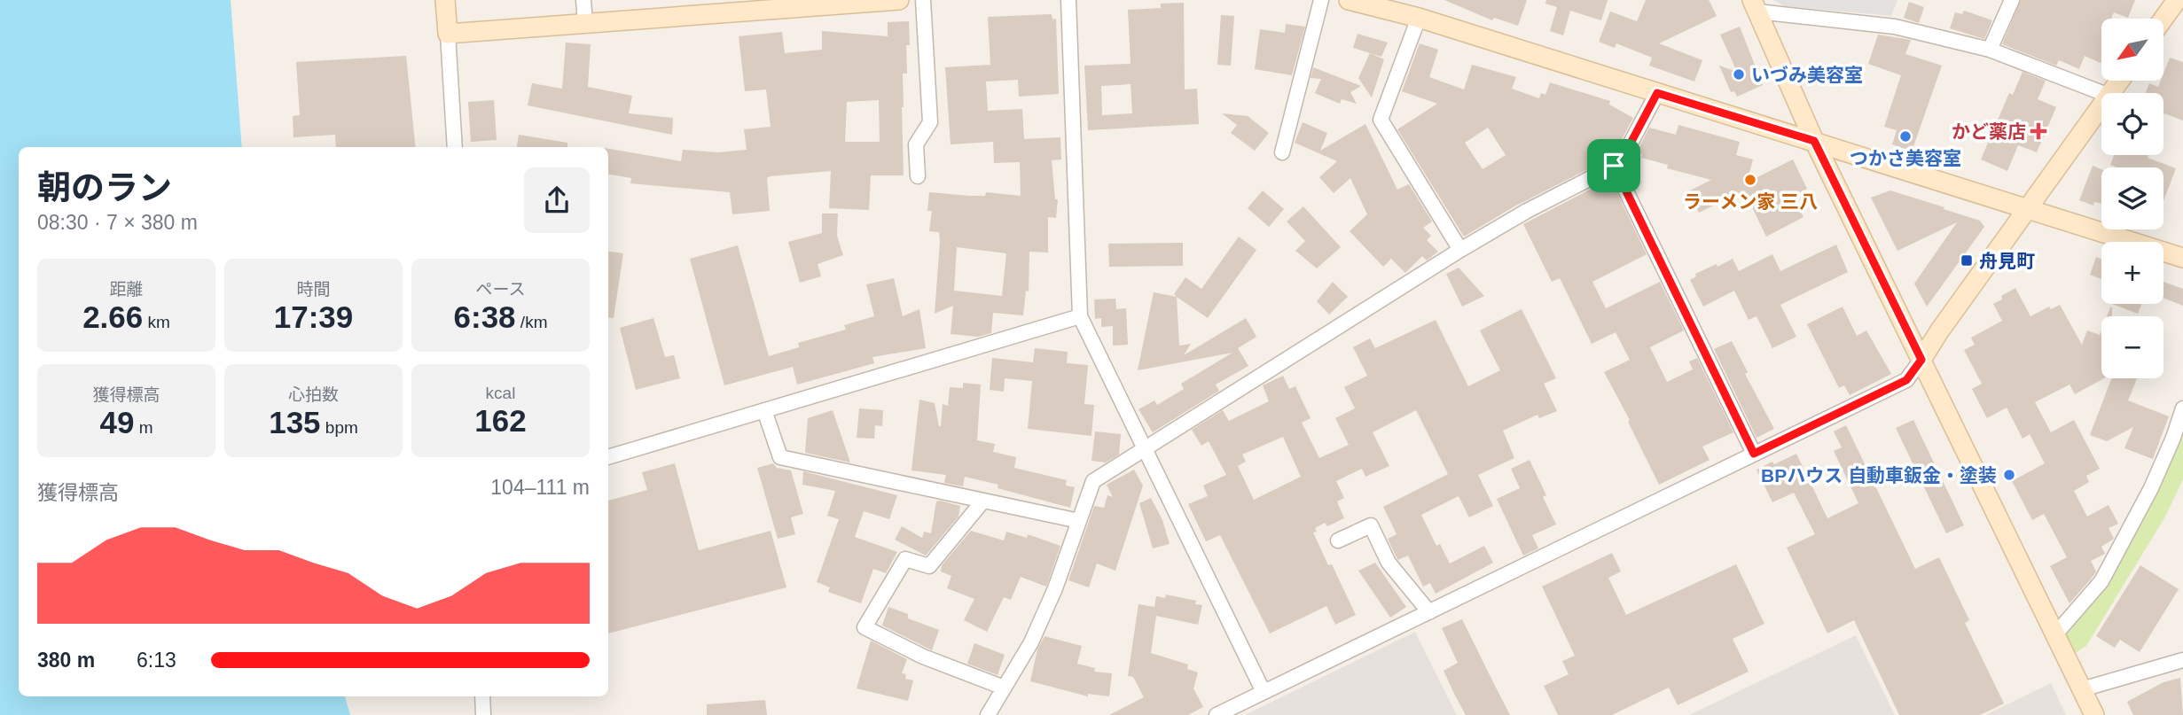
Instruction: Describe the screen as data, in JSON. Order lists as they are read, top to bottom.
{
  "places": {
    "other": [
      "いづみ美容室",
      "つかさ美容室",
      "ラーメン家 三八",
      "BPハウス 自動車鈑金・塗装"
    ],
    "health": ["かど薬店"],
    "transit": ["舟見町"]
  },
  "north": "bottom left",
  "page": {
    "map_buttons": ["+", "−"],
    "heading": ["朝のラン", "08:30 · 7 × 380 m"],
    "stats": [
      ["距離", "2.66 km"],
      ["時間", "17:39"],
      ["ペース", "6:38 /km"],
      ["獲得標高", "49 m"],
      ["心拍数", "135 bpm"],
      ["kcal", "162"]
    ],
    "chart": ["獲得標高", "104–111 m"],
    "list": [
      {
        "name": "380 m",
        "note": "6:13"
      }
    ]
  }
}
